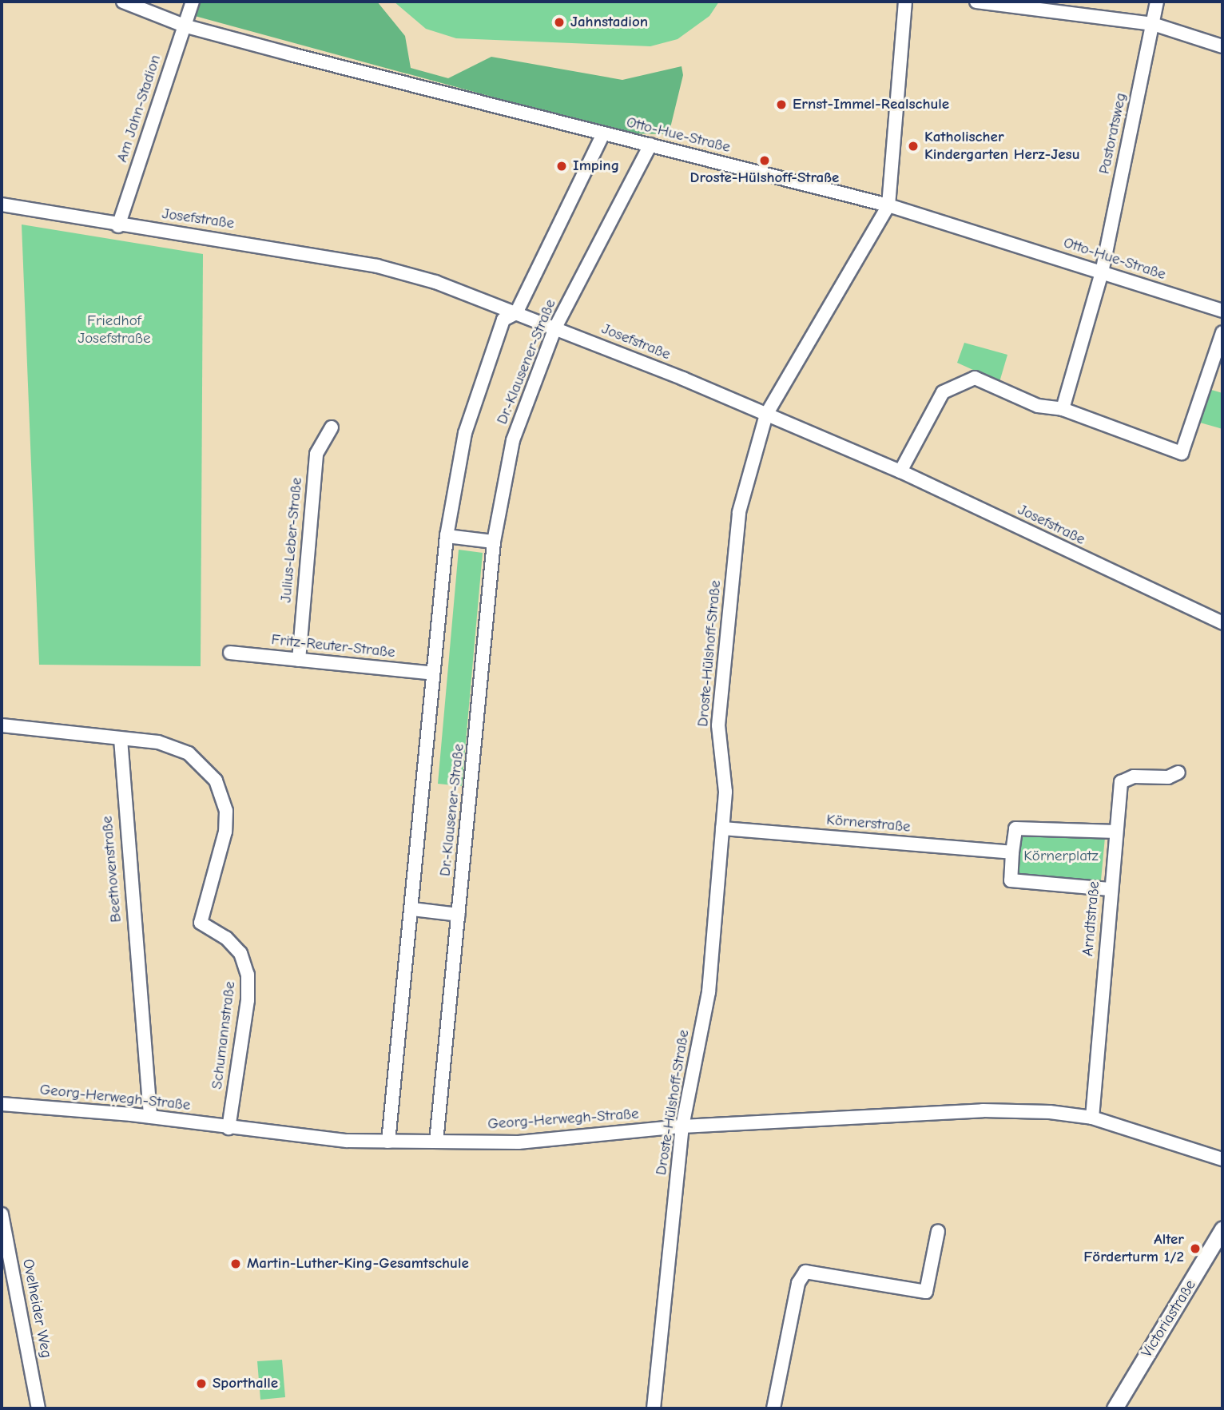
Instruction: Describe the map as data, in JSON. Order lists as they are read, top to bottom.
{
  "streets": {
    "main road": ["Victoriastraße"],
    "street": [
      "Am Jahn-Stadion",
      "Pastoratsweg",
      "Otto-Hue-Straße",
      "Josefstraße",
      "Dr.-Klausener-Straße",
      "Julius-Leber-Straße",
      "Fritz-Reuter-Straße",
      "Droste-Hülshoff-Straße",
      "Körnerstraße",
      "Beethovenstraße",
      "Arndtstraße",
      "Schumannstraße",
      "Georg-Herwegh-Straße",
      "Ovelheider Weg"
    ]
  },
  "crossings": [
    ["Am Jahn-Stadion", "Otto-Hue-Straße"],
    ["Am Jahn-Stadion", "Josefstraße"],
    ["Pastoratsweg", "Otto-Hue-Straße"],
    ["Otto-Hue-Straße", "Dr.-Klausener-Straße"],
    ["Otto-Hue-Straße", "Droste-Hülshoff-Straße"],
    ["Josefstraße", "Dr.-Klausener-Straße"],
    ["Josefstraße", "Droste-Hülshoff-Straße"],
    ["Dr.-Klausener-Straße", "Fritz-Reuter-Straße"],
    ["Dr.-Klausener-Straße", "Georg-Herwegh-Straße"],
    ["Julius-Leber-Straße", "Fritz-Reuter-Straße"],
    ["Droste-Hülshoff-Straße", "Körnerstraße"],
    ["Droste-Hülshoff-Straße", "Georg-Herwegh-Straße"],
    ["Beethovenstraße", "Schumannstraße"],
    ["Beethovenstraße", "Georg-Herwegh-Straße"],
    ["Arndtstraße", "Georg-Herwegh-Straße"],
    ["Schumannstraße", "Georg-Herwegh-Straße"]
  ],
  "parks": ["Friedhof Josefstraße", "Körnerplatz"],
  "places": [
    "Jahnstadion",
    "Ernst-Immel-Realschule",
    "Katholischer Kindergarten Herz-Jesu",
    "Droste-Hülshoff-Straße",
    "Imping",
    "Alter Förderturm 1/2",
    "Martin-Luther-King-Gesamtschule",
    "Sporthalle"
  ]
}
